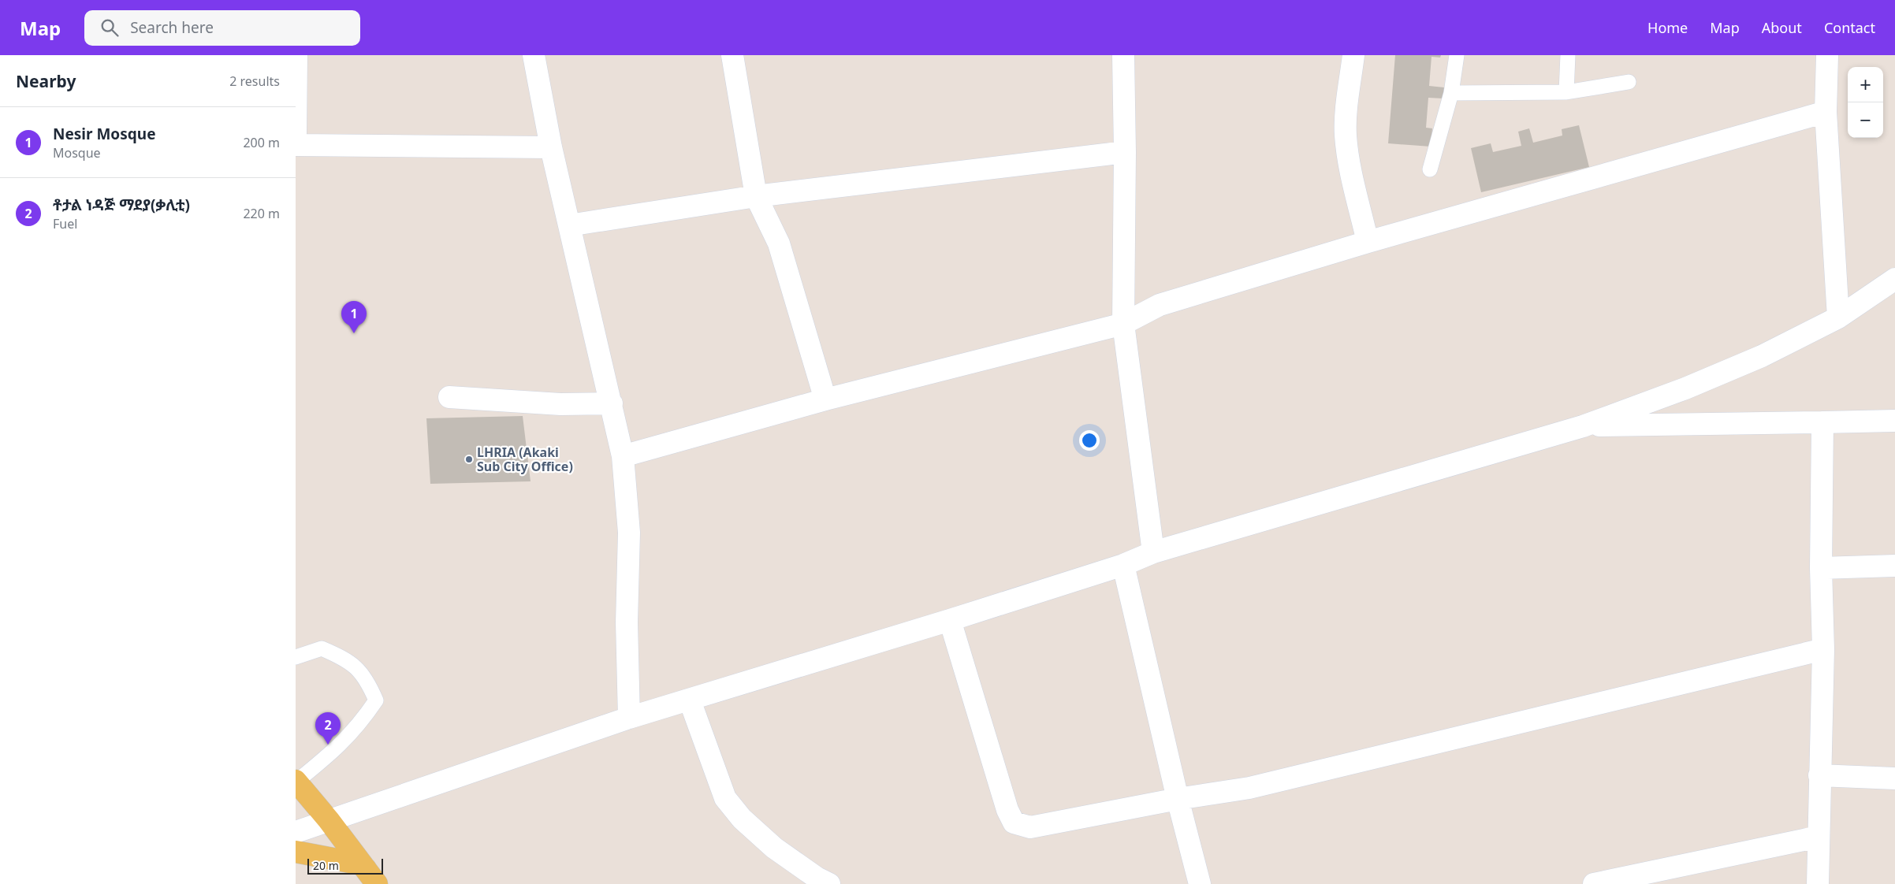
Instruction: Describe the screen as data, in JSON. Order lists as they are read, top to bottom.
{
  "places": ["LHRIA (Akaki Sub City Office)"],
  "scale_bar": "20 m",
  "page": {
    "header": "Map",
    "search": "Search here",
    "nav": [
      "Home",
      "Map",
      "About",
      "Contact"
    ],
    "heading": ["Nearby", "2 results"],
    "map_buttons": ["+", "−"],
    "list": [
      {
        "mark": "1",
        "name": "Nesir Mosque",
        "note": "Mosque",
        "value": "200 m"
      },
      {
        "mark": "2",
        "name": "ቶታል ነዳጅ ማደያ(ቃሊቲ)",
        "note": "Fuel",
        "value": "220 m"
      }
    ],
    "pins": ["1", "2"],
    "scale": "20 m"
  }
}
